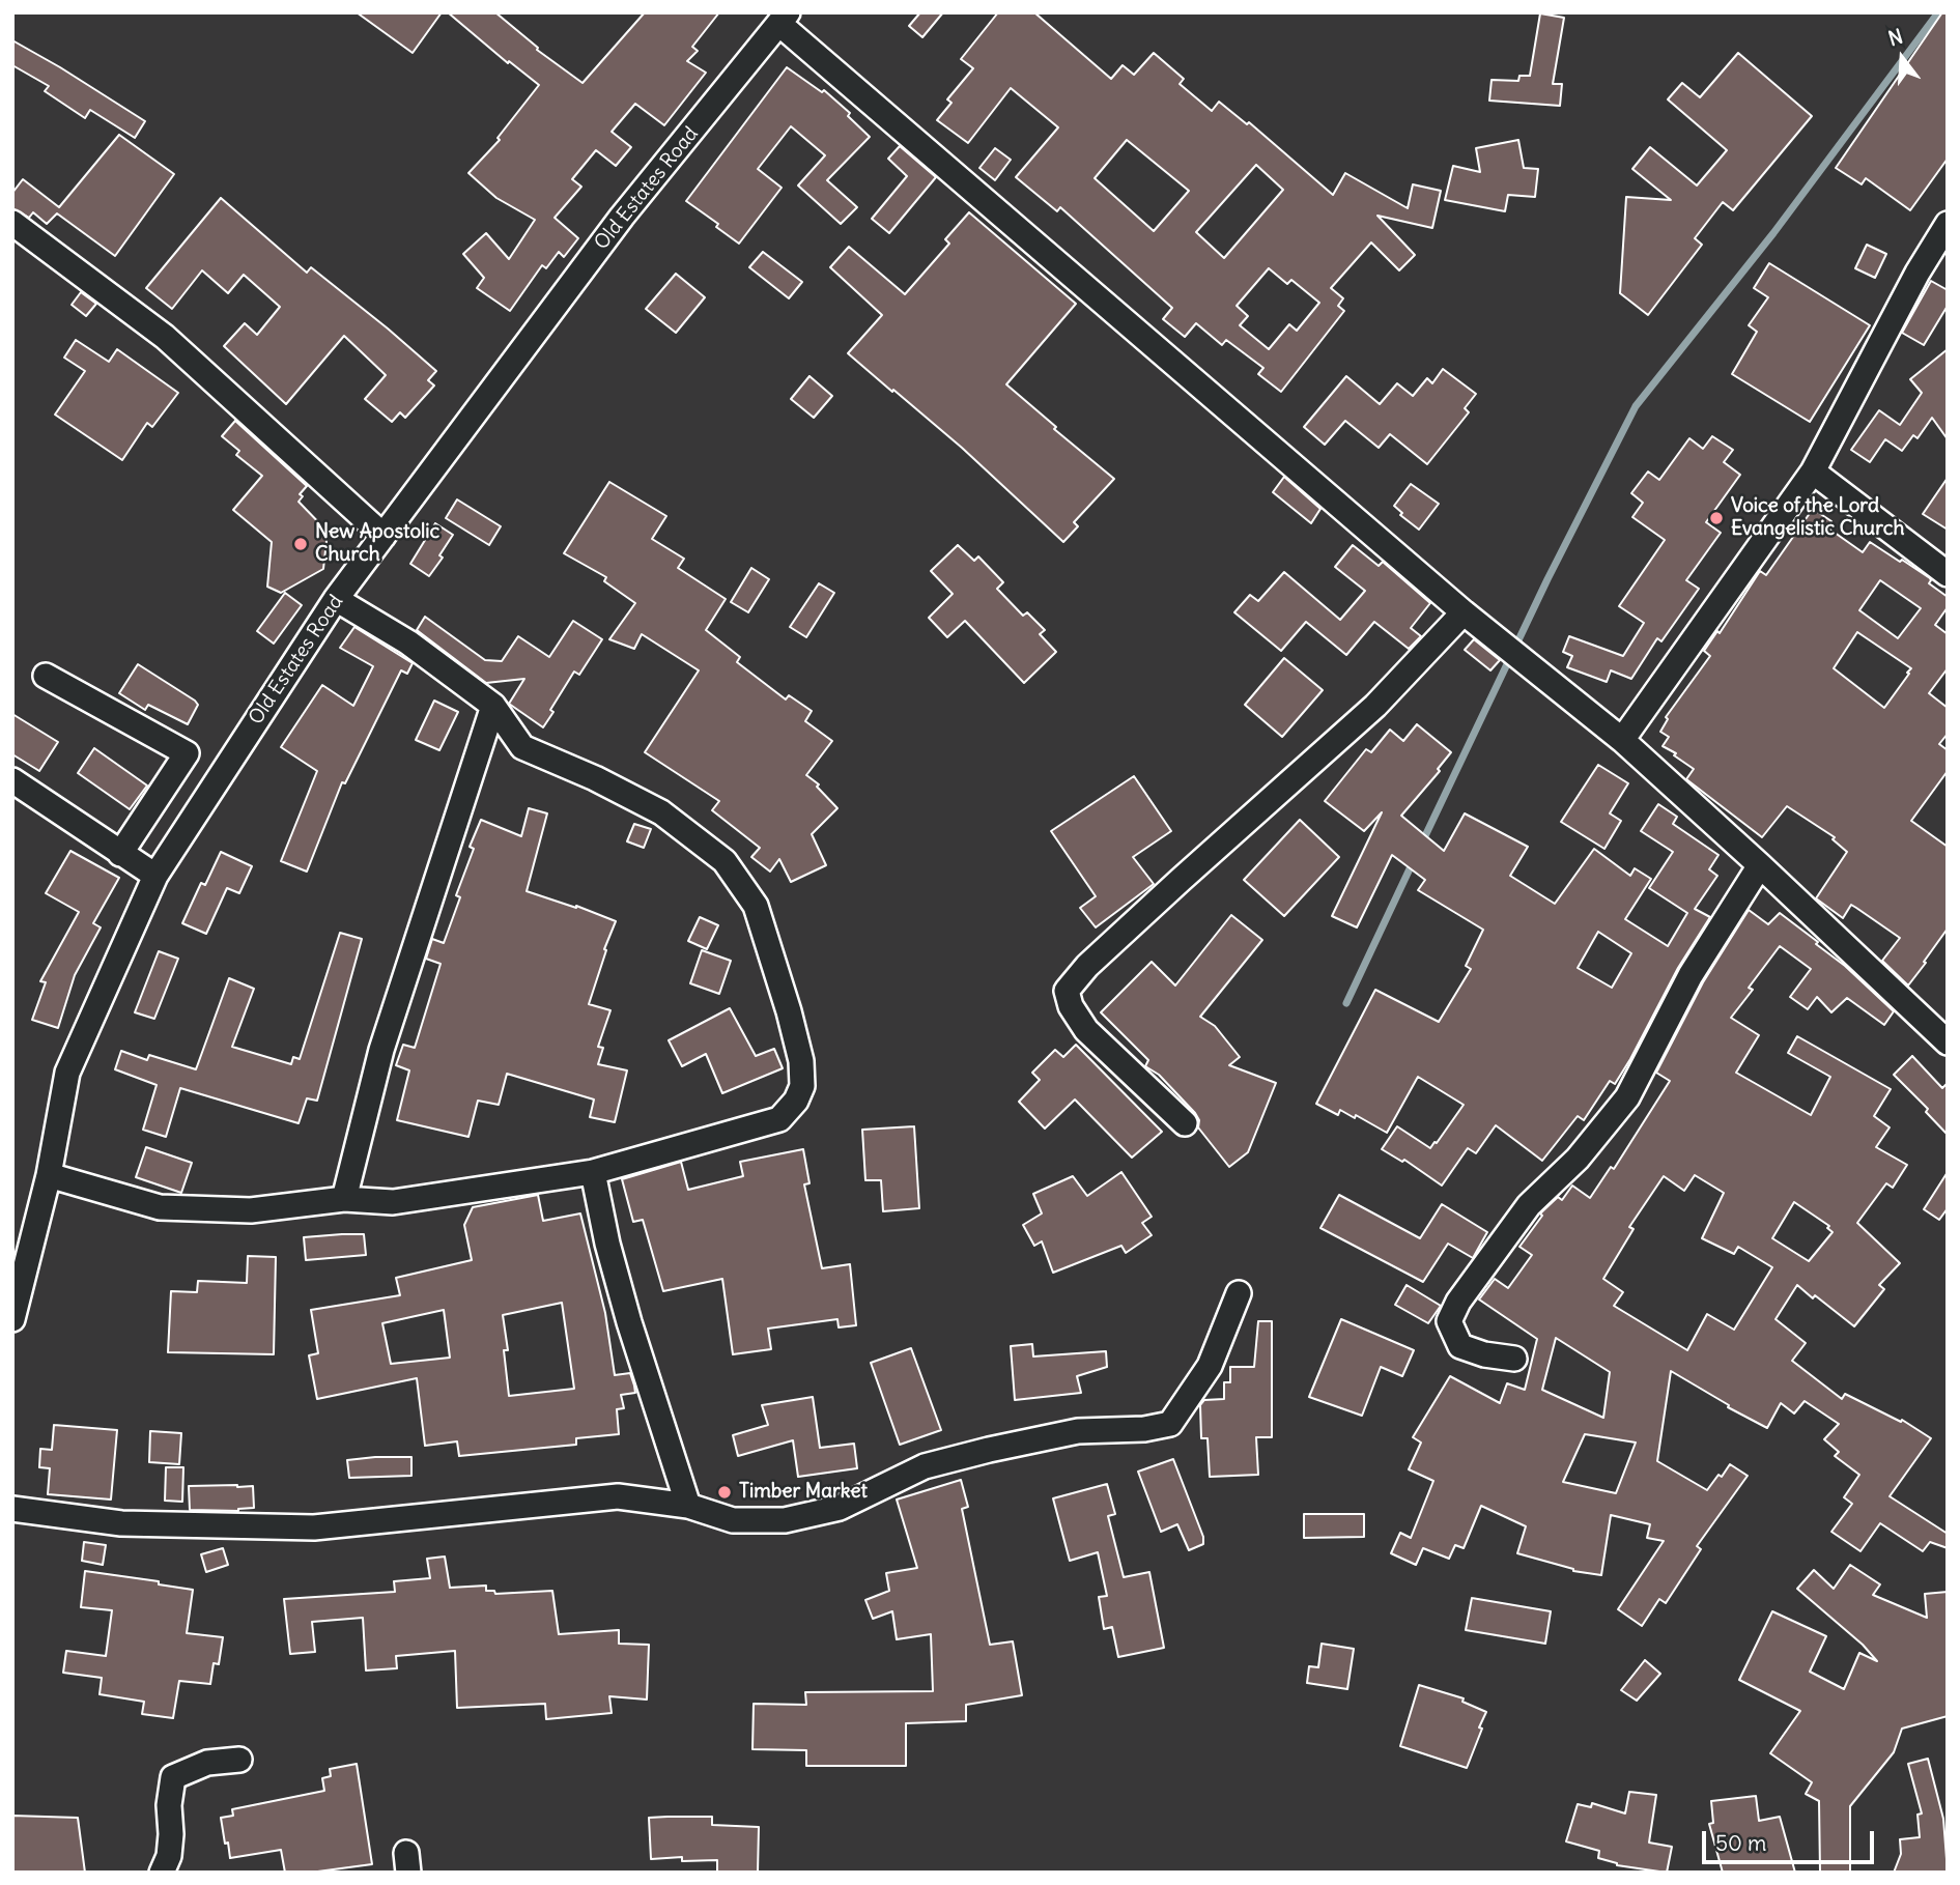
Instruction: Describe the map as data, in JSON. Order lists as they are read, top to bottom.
{
  "streets": {
    "street": ["Old Estates Road"]
  },
  "places": ["Voice of the Lord Evangelistic Church", "New Apostolic Church", "Timber Market"],
  "scale_bar": "50 m",
  "north": "top"
}
